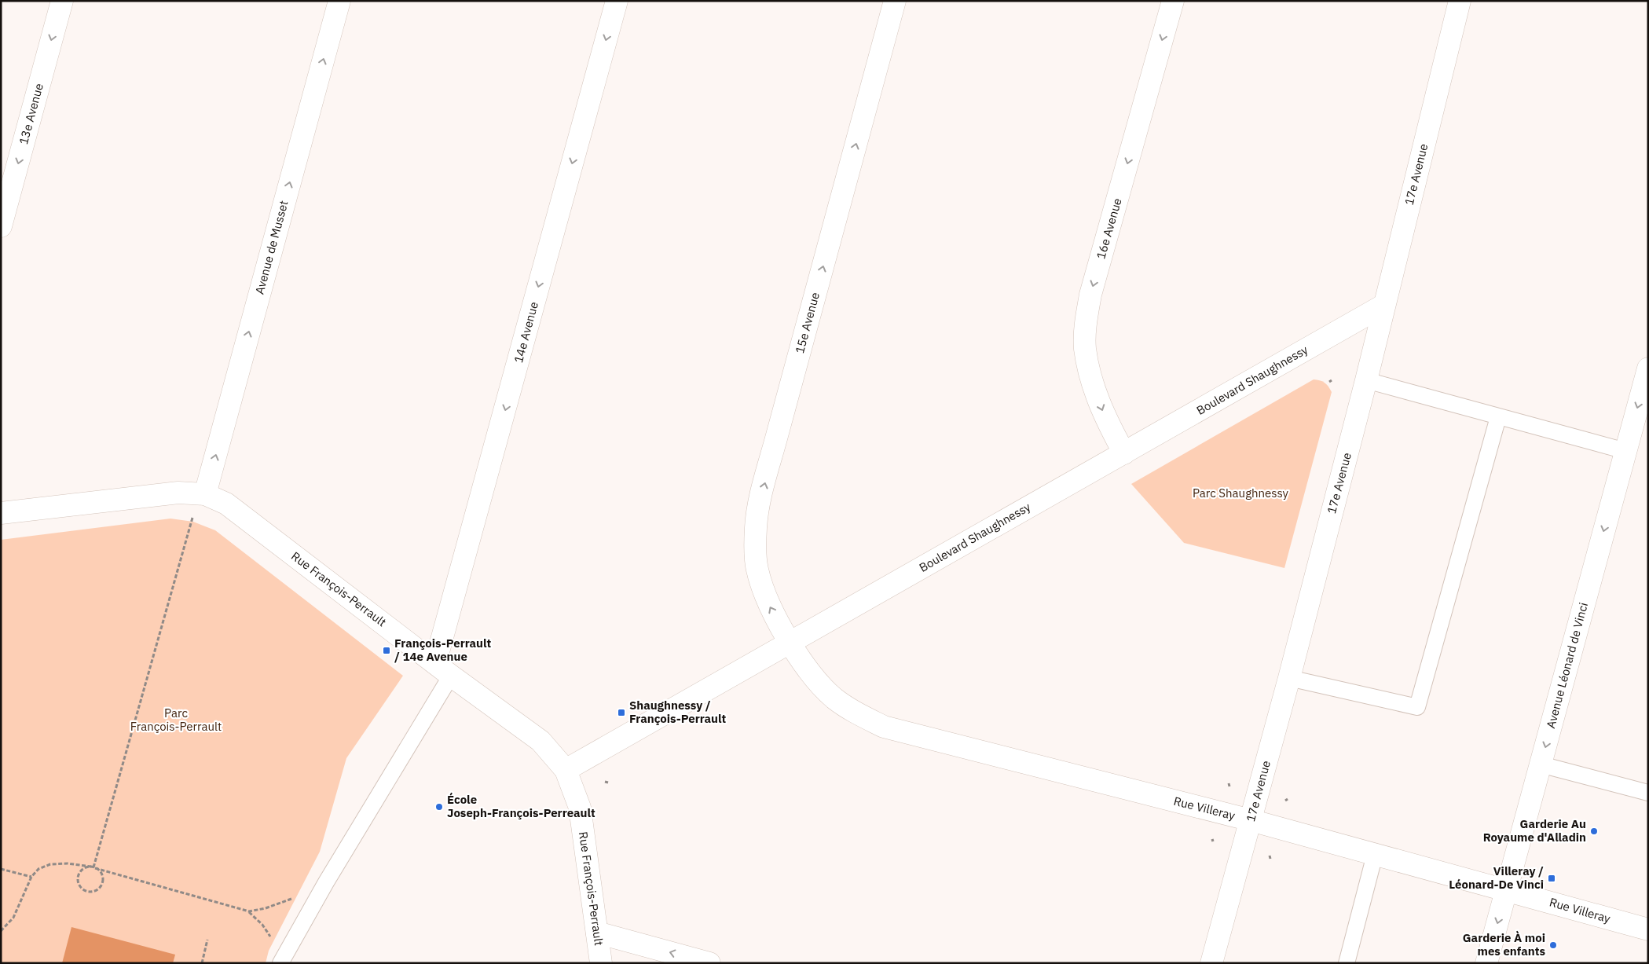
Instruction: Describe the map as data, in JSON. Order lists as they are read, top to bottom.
{
  "streets": {
    "street": [
      "13e Avenue",
      "17e Avenue",
      "16e Avenue",
      "Avenue de Musset",
      "15e Avenue",
      "14e Avenue",
      "Boulevard Shaughnessy",
      "Rue François-Perrault",
      "Avenue Léonard de Vinci",
      "Rue Villeray"
    ]
  },
  "crossings": [
    ["17e Avenue", "Boulevard Shaughnessy"],
    ["17e Avenue", "Rue Villeray"],
    ["16e Avenue", "Boulevard Shaughnessy"],
    ["Avenue de Musset", "Rue François-Perrault"],
    ["15e Avenue", "Boulevard Shaughnessy"],
    ["15e Avenue", "Rue Villeray"],
    ["14e Avenue", "Rue François-Perrault"],
    ["Boulevard Shaughnessy", "Rue François-Perrault"],
    ["Boulevard Shaughnessy", "Rue Villeray"],
    ["Avenue Léonard de Vinci", "Rue Villeray"]
  ],
  "one_way": [
    "13e Avenue",
    "16e Avenue",
    "Avenue de Musset",
    "15e Avenue",
    "14e Avenue",
    "Avenue Léonard de Vinci"
  ],
  "parks": ["Parc Shaughnessy", "Parc François-Perrault"],
  "places": {
    "transit": ["François-Perrault / 14e Avenue", "Shaughnessy / François-Perrault", "Villeray / Léonard-De Vinci"],
    "other": ["École Joseph-François-Perreault", "Garderie Au Royaume d'Alladin", "Garderie À moi mes enfants"]
  }
}
